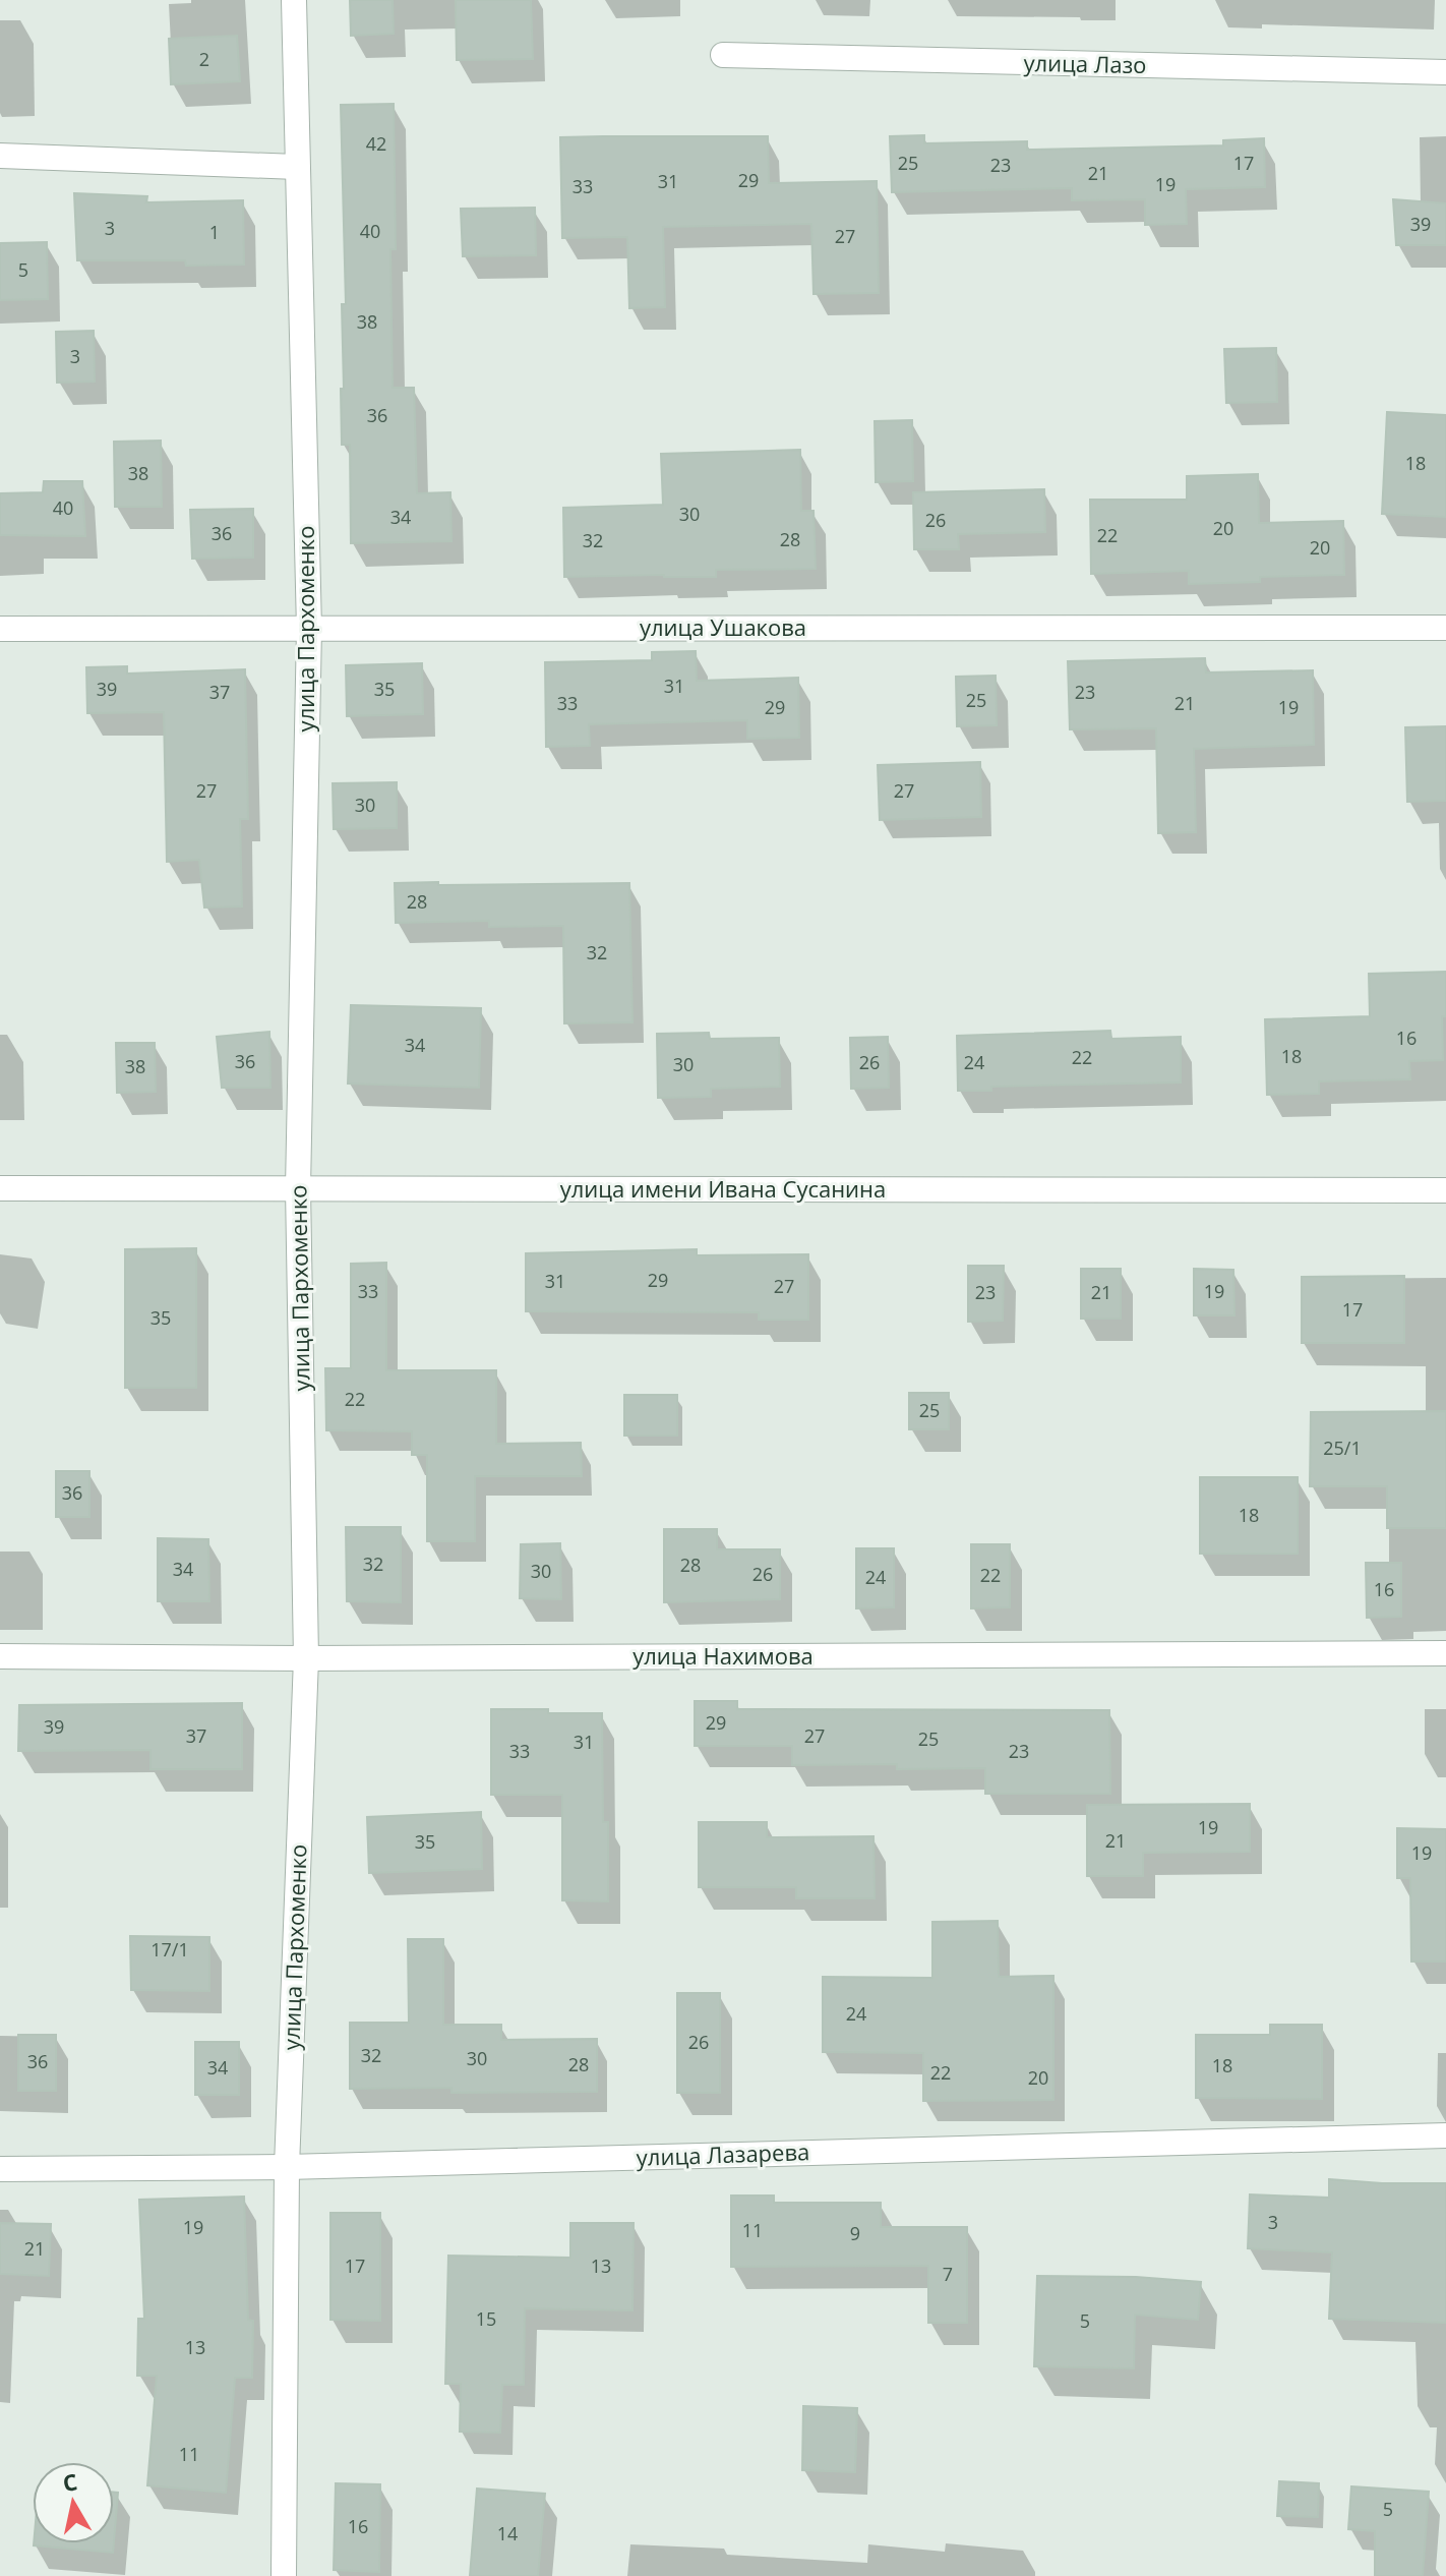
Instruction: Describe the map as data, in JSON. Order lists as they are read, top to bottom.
{
  "streets": {
    "street": [
      "улица Лазо",
      "улица Ушакова",
      "улица Пархоменко",
      "улица имени Ивана Сусанина",
      "улица Нахимова",
      "улица Лазарева"
    ]
  },
  "crossings": [
    ["улица Ушакова", "улица Пархоменко"],
    ["улица Пархоменко", "улица имени Ивана Сусанина"],
    ["улица Пархоменко", "улица Нахимова"],
    ["улица Пархоменко", "улица Лазарева"]
  ],
  "house_numbers": [
    "2",
    "42",
    "25",
    "17",
    "23",
    "21",
    "29",
    "31",
    "19",
    "33",
    "39",
    "3",
    "40",
    "1",
    "27",
    "5",
    "38",
    "3",
    "36",
    "18",
    "38",
    "40",
    "30",
    "34",
    "26",
    "20",
    "36",
    "22",
    "28",
    "32",
    "20",
    "31",
    "39",
    "35",
    "37",
    "23",
    "25",
    "33",
    "21",
    "29",
    "19",
    "27",
    "27",
    "30",
    "28",
    "32",
    "16",
    "34",
    "18",
    "22",
    "36",
    "26",
    "24",
    "30",
    "38",
    "29",
    "31",
    "27",
    "33",
    "19",
    "23",
    "21",
    "17",
    "35",
    "22",
    "25",
    "25/1",
    "36",
    "18",
    "32",
    "28",
    "34",
    "30",
    "26",
    "22",
    "24",
    "16",
    "29",
    "39",
    "37",
    "27",
    "25",
    "31",
    "33",
    "23",
    "19",
    "21",
    "35",
    "19",
    "17/1",
    "24",
    "26",
    "32",
    "30",
    "36",
    "28",
    "18",
    "34",
    "22",
    "20",
    "3",
    "19",
    "11",
    "9",
    "21",
    "17",
    "13",
    "7",
    "15",
    "5",
    "13",
    "11",
    "5",
    "16",
    "14"
  ],
  "north": "top"
}
